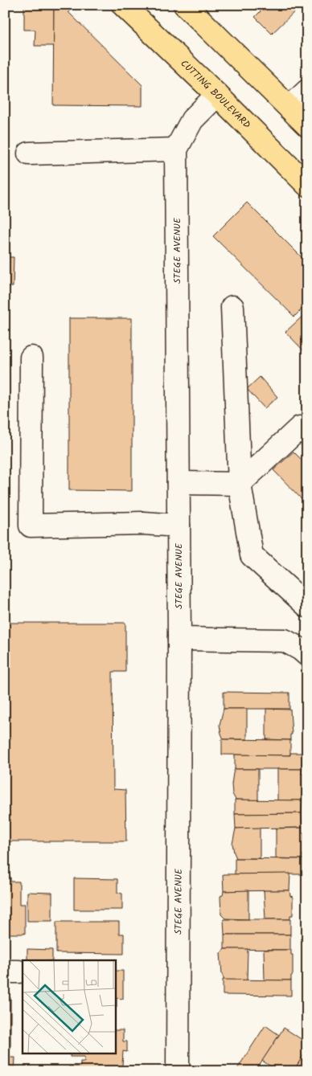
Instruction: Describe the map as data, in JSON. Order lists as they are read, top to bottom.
{
  "streets": {
    "main road": ["CUTTING BOULEVARD"],
    "street": ["STEGE AVENUE"]
  },
  "crossings": [
    ["CUTTING BOULEVARD", "STEGE AVENUE"]
  ]
}
